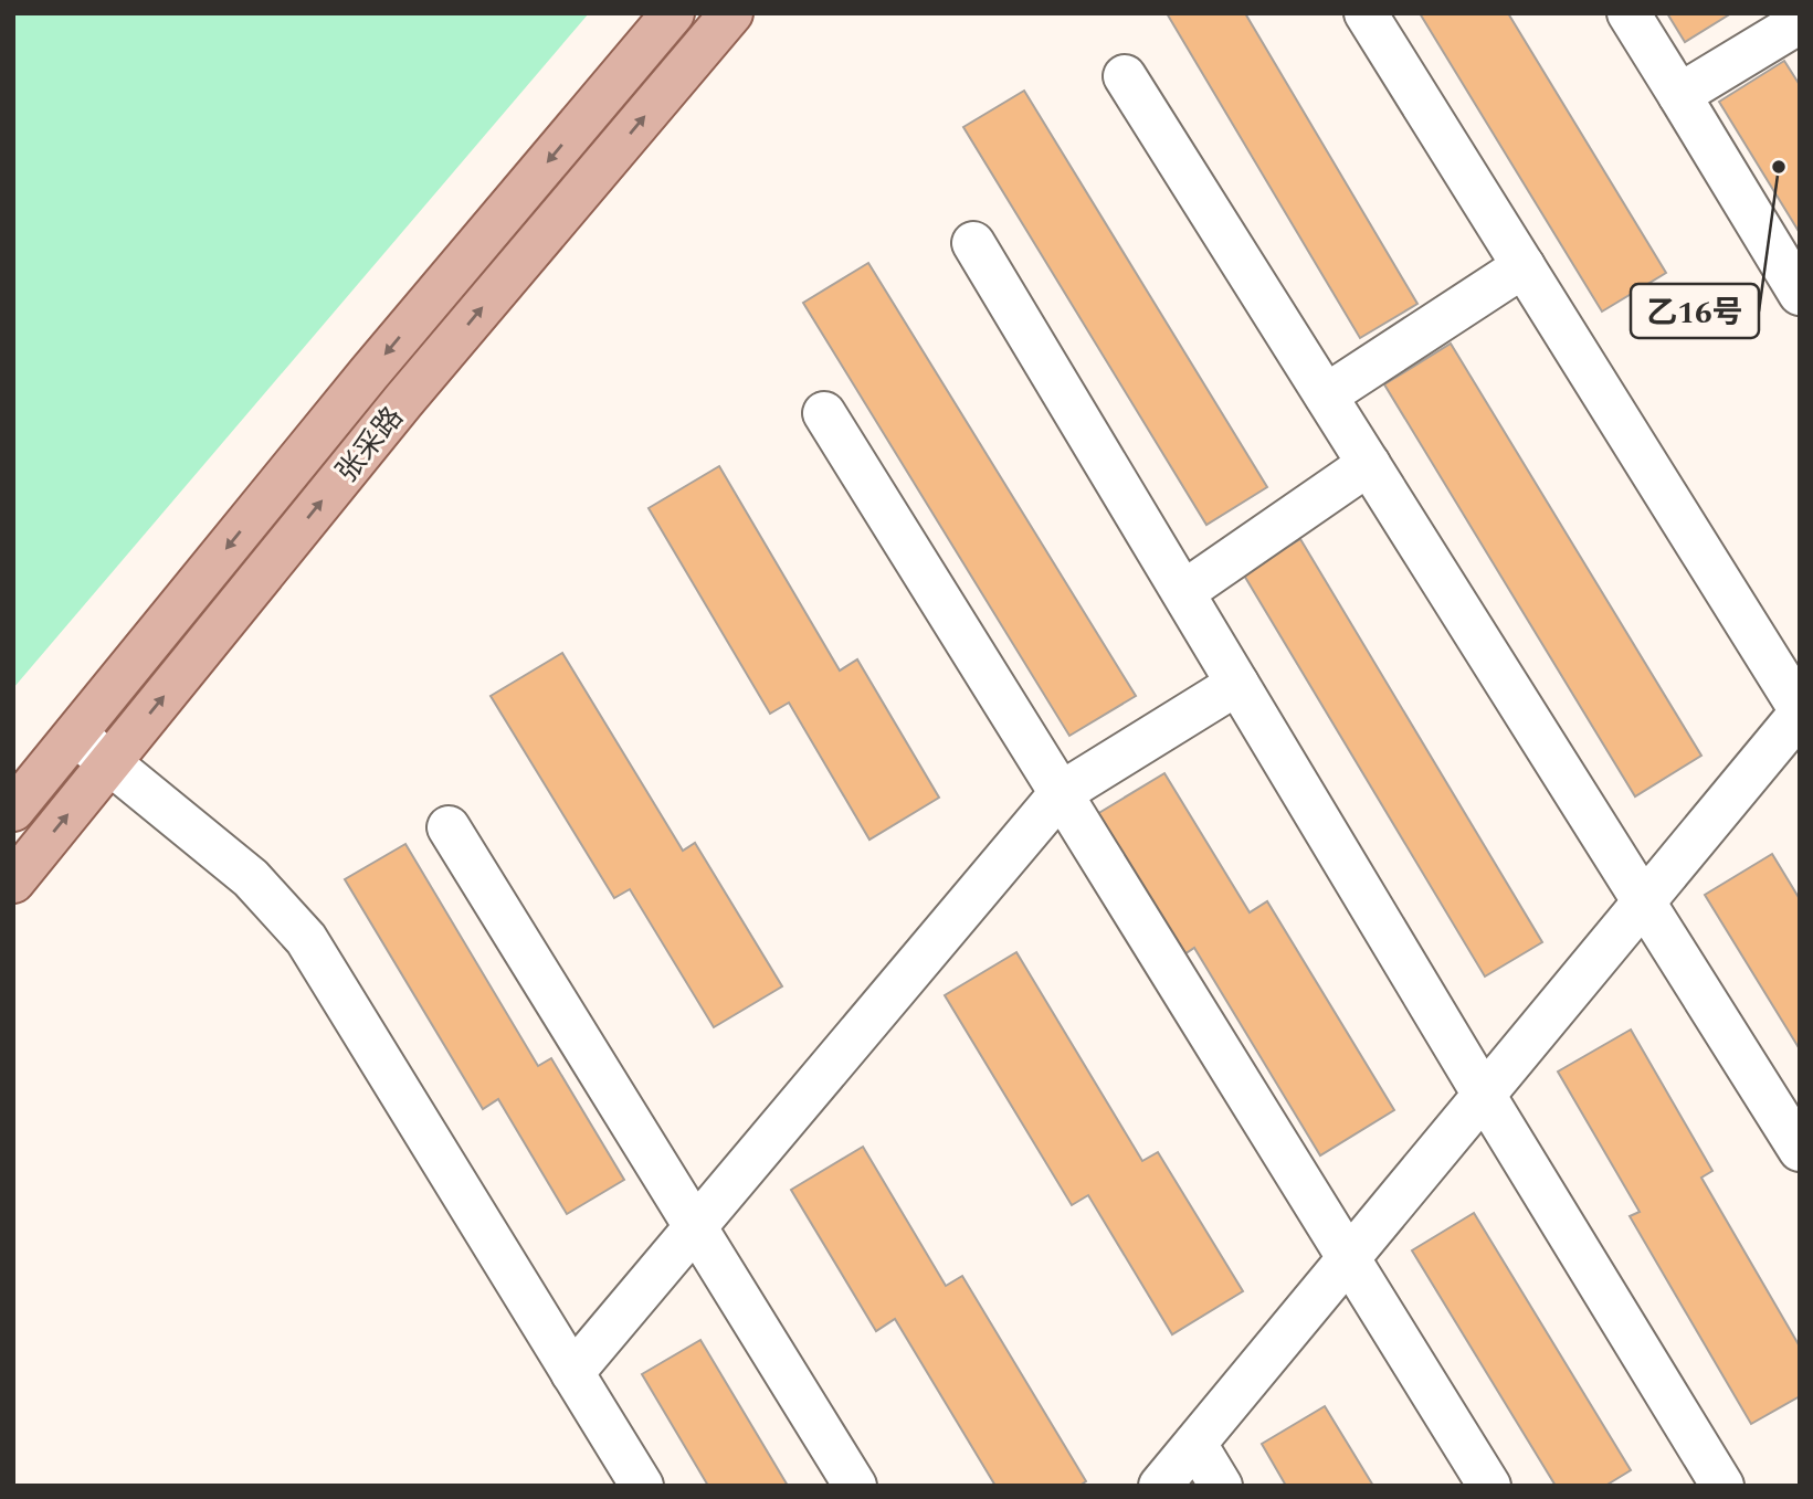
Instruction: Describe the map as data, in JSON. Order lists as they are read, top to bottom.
{
  "streets": {
    "main road": ["张采路"]
  },
  "places": ["乙16号"]
}
